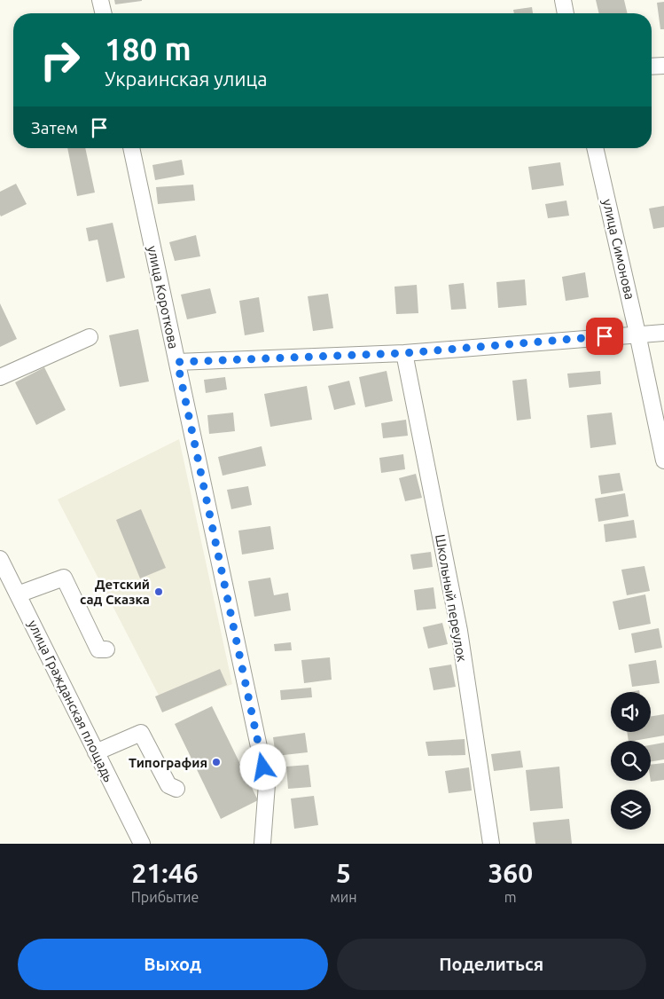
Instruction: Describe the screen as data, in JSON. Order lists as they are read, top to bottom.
{
  "streets": {
    "street": [
      "улица Симонова",
      "улица Короткова",
      "Школьный переулок",
      "улица Гражданская площадь"
    ]
  },
  "places": ["Детский сад Сказка", "Типография"],
  "page": {
    "turn": ["180 m", "Украинская улица"],
    "then": "Затем",
    "eta": [
      "21:46",
      "Прибытие",
      "5",
      "мин",
      "360",
      "m"
    ],
    "buttons": ["Выход", "Поделиться"]
  }
}
